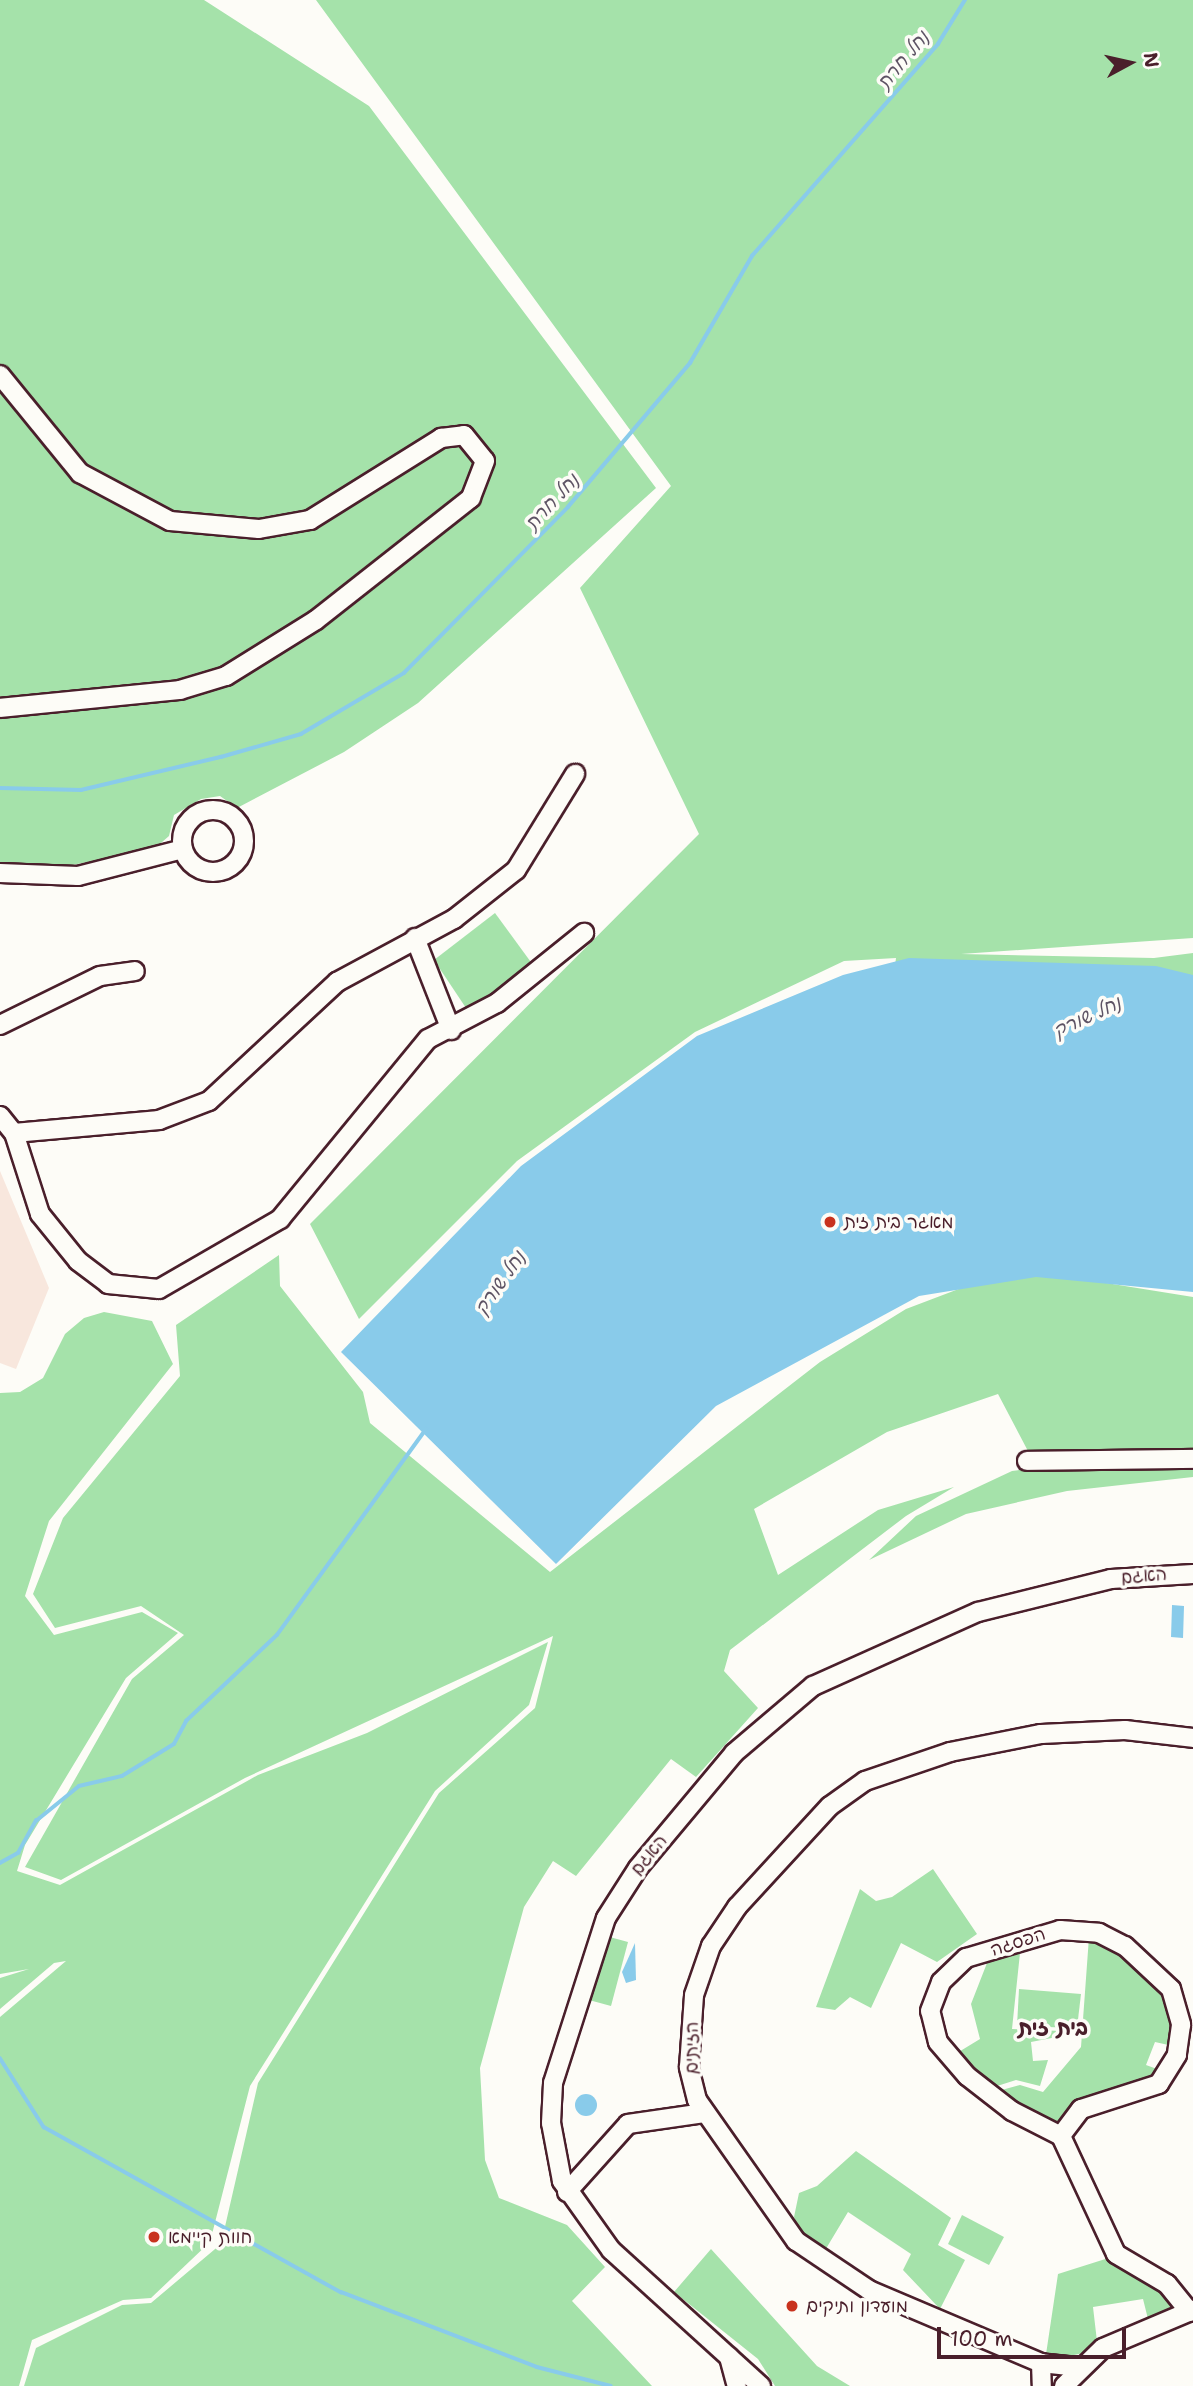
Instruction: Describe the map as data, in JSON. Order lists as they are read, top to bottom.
{
  "streets": {
    "street": ["האגם", "הפסגה", "הזיתים"]
  },
  "districts": ["בית זית"],
  "water": ["נחל חרת", "נחל שורק"],
  "places": ["מאגר בית זית", "חוות קיימא", "מועדון ותיקים"],
  "scale_bar": "100 m",
  "north": "right"
}
